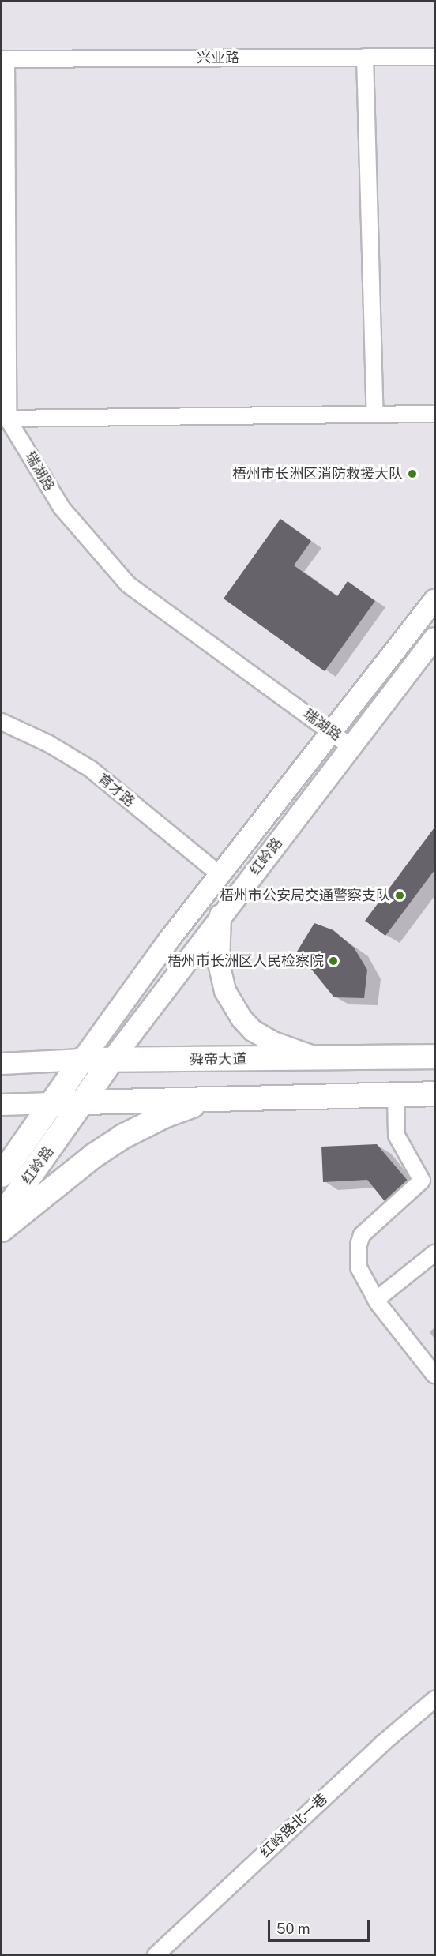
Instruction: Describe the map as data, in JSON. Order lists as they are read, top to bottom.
{
  "streets": {
    "highway": ["红岭路", "舜帝大道"],
    "street": [
      "兴业路",
      "瑞湖路",
      "育才路",
      "红岭路北一巷"
    ]
  },
  "crossings": [
    ["瑞湖路", "红岭路"],
    ["育才路", "红岭路"],
    ["红岭路", "舜帝大道"]
  ],
  "places": ["梧州市长洲区消防救援大队", "梧州市公安局交通警察支队", "梧州市长洲区人民检察院"],
  "scale_bar": "50 m"
}
